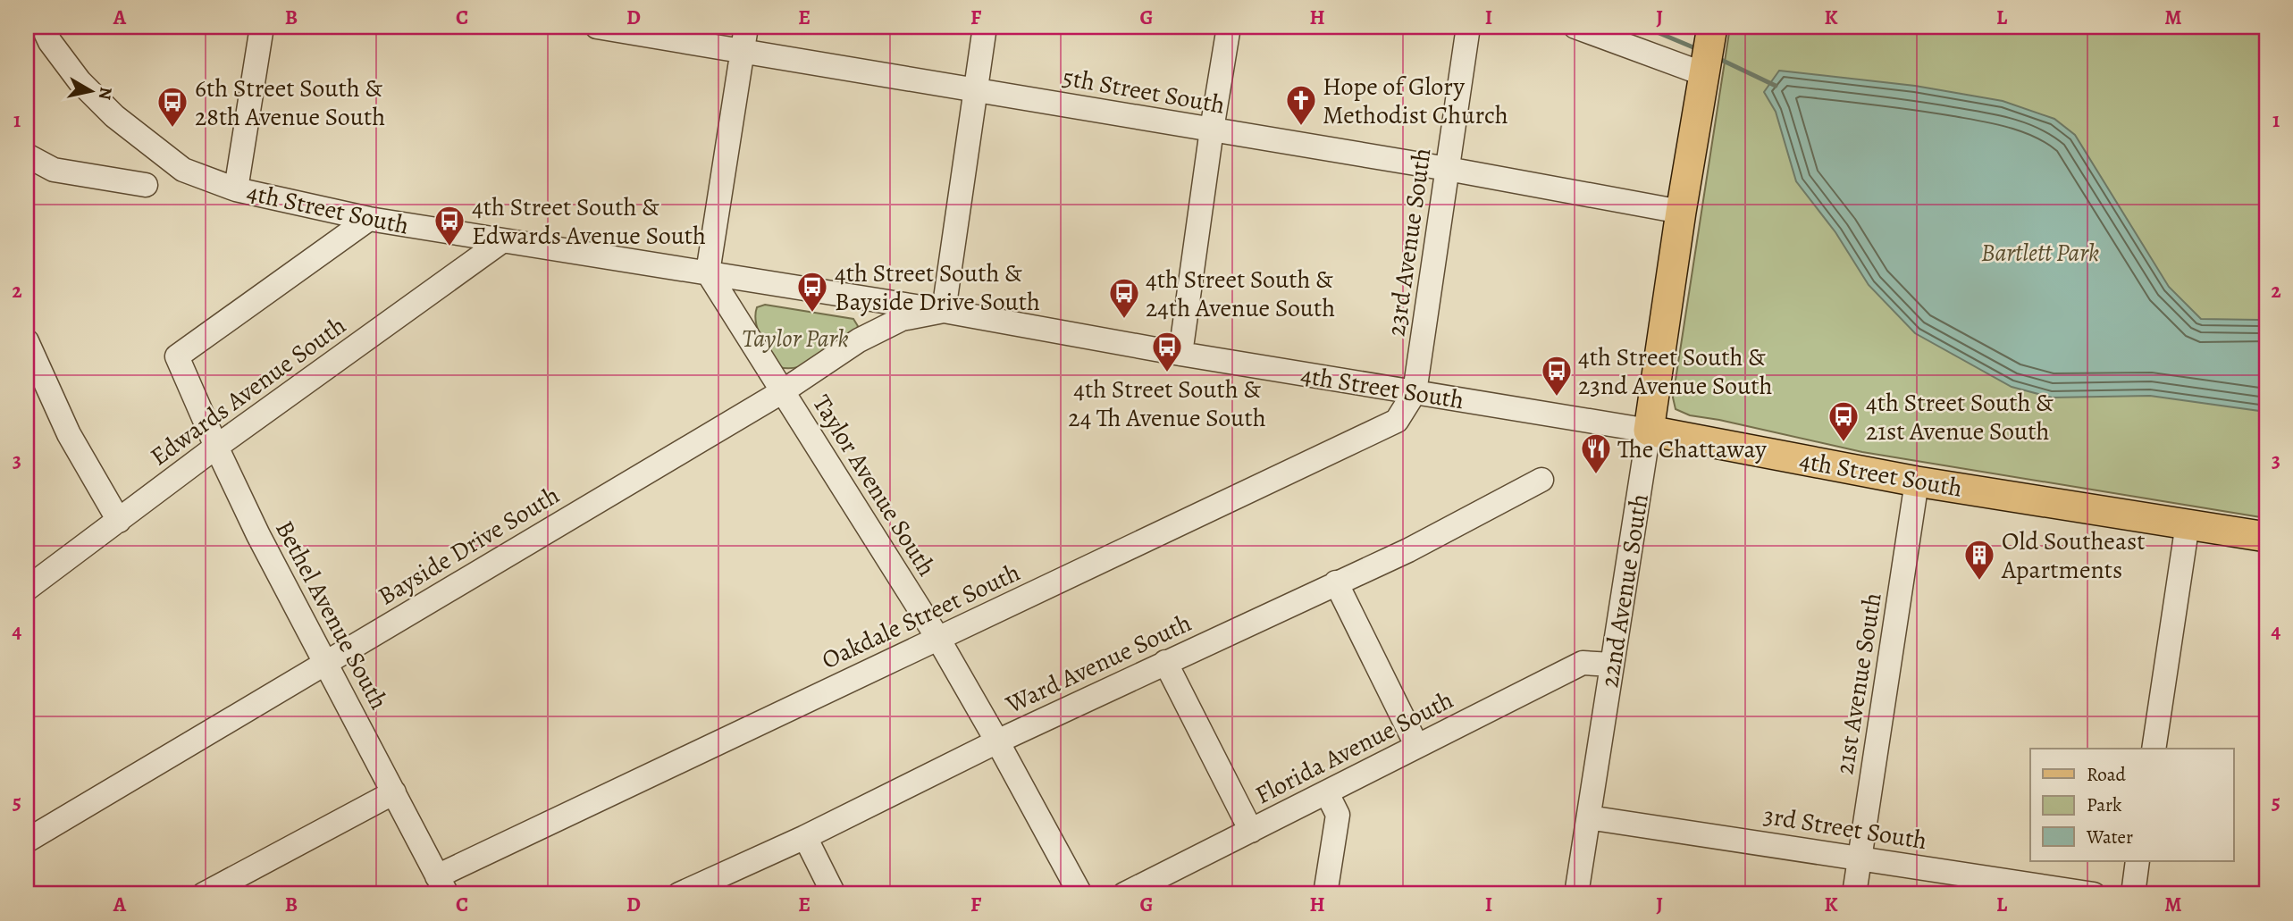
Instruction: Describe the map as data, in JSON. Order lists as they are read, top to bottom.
{
  "streets": {
    "main road": ["4th Street South", "22nd Avenue South"],
    "street": [
      "5th Street South",
      "23rd Avenue South",
      "Edwards Avenue South",
      "Taylor Avenue South",
      "Bayside Drive South",
      "Bethel Avenue South",
      "Oakdale Street South",
      "Ward Avenue South",
      "21st Avenue South",
      "Florida Avenue South",
      "3rd Street South"
    ]
  },
  "crossings": [
    ["5th Street South", "23rd Avenue South"],
    ["5th Street South", "22nd Avenue South"],
    ["4th Street South", "23rd Avenue South"],
    ["4th Street South", "Edwards Avenue South"],
    ["4th Street South", "Taylor Avenue South"],
    ["4th Street South", "Bayside Drive South"],
    ["4th Street South", "22nd Avenue South"],
    ["4th Street South", "Bethel Avenue South"],
    ["4th Street South", "Oakdale Street South"],
    ["4th Street South", "21st Avenue South"],
    ["23rd Avenue South", "Oakdale Street South"],
    ["Edwards Avenue South", "Bethel Avenue South"],
    ["Taylor Avenue South", "Bayside Drive South"],
    ["Taylor Avenue South", "Oakdale Street South"],
    ["Taylor Avenue South", "Ward Avenue South"],
    ["Bayside Drive South", "Bethel Avenue South"],
    ["22nd Avenue South", "Florida Avenue South"],
    ["22nd Avenue South", "3rd Street South"],
    ["Bethel Avenue South", "Oakdale Street South"],
    ["21st Avenue South", "3rd Street South"]
  ],
  "parks": ["Bartlett Park", "Taylor Park"],
  "places": {
    "church": ["Hope of Glory Methodist Church"],
    "bus stop": [
      "6th Street South & 28th Avenue South",
      "4th Street South & Edwards Avenue South",
      "4th Street South & Bayside Drive South",
      "4th Street South & 24th Avenue South",
      "4th Street South & 24 Th Avenue South",
      "4th Street South & 23nd Avenue South",
      "4th Street South & 21st Avenue South"
    ],
    "restaurant": ["The Chattaway"],
    "building": ["Old Southeast Apartments"]
  },
  "legend": ["Road", "Park", "Water"],
  "north": "right",
  "grid": {
    "columns": [
      "A",
      "B",
      "C",
      "D",
      "E",
      "F",
      "G",
      "H",
      "I",
      "J",
      "K",
      "L",
      "M"
    ],
    "rows": [
      "1",
      "2",
      "3",
      "4",
      "5"
    ]
  }
}
